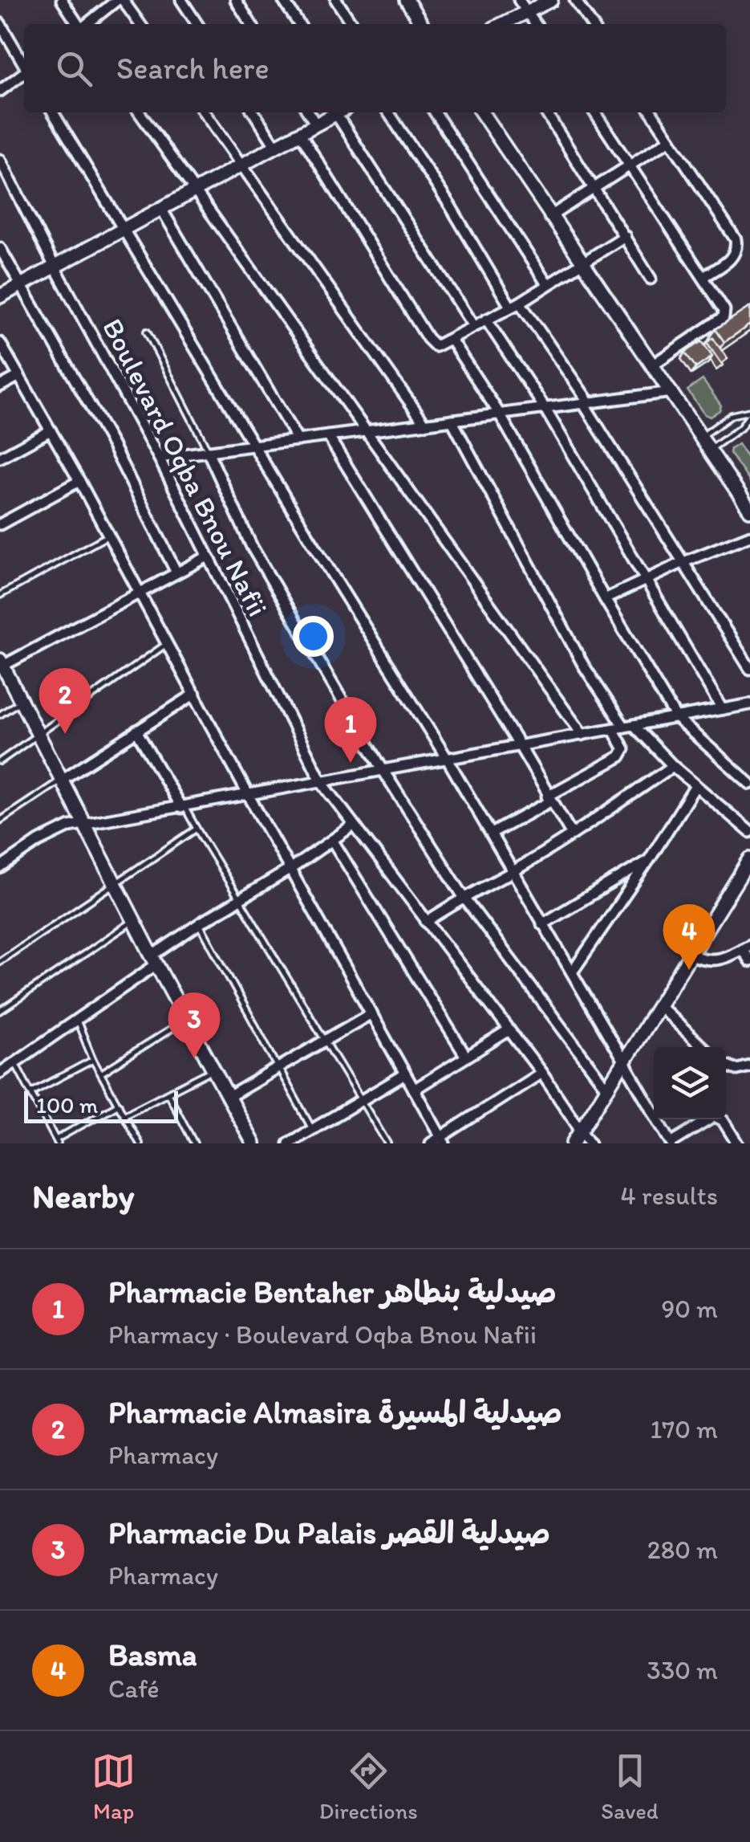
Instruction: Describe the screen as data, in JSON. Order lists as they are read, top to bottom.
{
  "streets": {
    "street": ["Boulevard Oqba Bnou Nafii"]
  },
  "scale_bar": "100 m",
  "page": {
    "search": "Search here",
    "pins": [
      "2",
      "1",
      "4",
      "3"
    ],
    "scale": "100 m",
    "heading": ["Nearby", "4 results"],
    "list": [
      {
        "mark": "1",
        "name": "Pharmacie Bentaher صيدلية بنطاهر",
        "note": "Pharmacy · Boulevard Oqba Bnou Nafii",
        "value": "90 m"
      },
      {
        "mark": "2",
        "name": "Pharmacie Almasira صيدلية المسيرة",
        "note": "Pharmacy",
        "value": "170 m"
      },
      {
        "mark": "3",
        "name": "Pharmacie Du Palais صيدلية القصر",
        "note": "Pharmacy",
        "value": "280 m"
      },
      {
        "mark": "4",
        "name": "Basma",
        "note": "Café",
        "value": "330 m"
      }
    ],
    "nav": ["Map", "Directions", "Saved"]
  }
}
